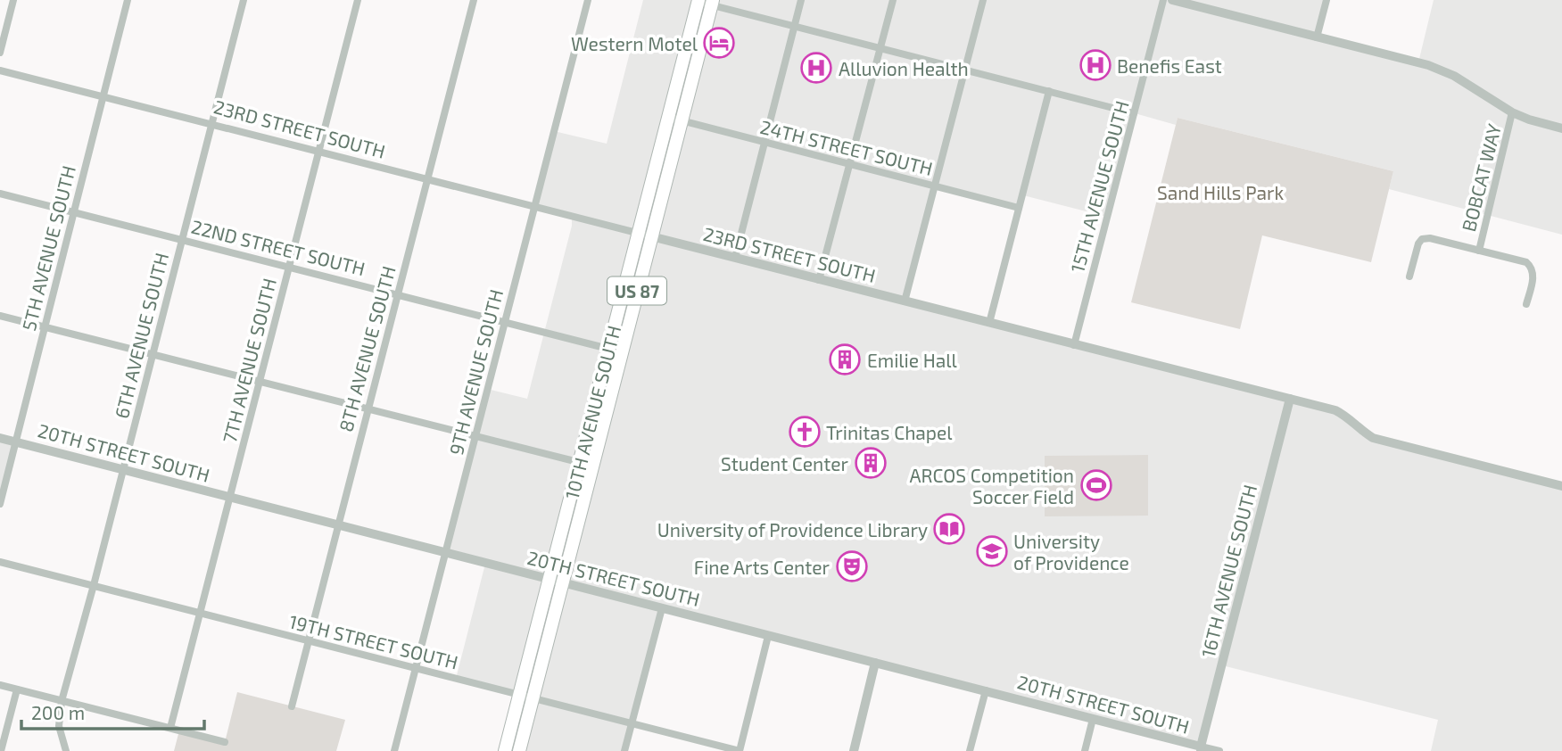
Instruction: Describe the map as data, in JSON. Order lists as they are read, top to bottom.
{
  "streets": {
    "highway": ["US 87", "10TH AVENUE SOUTH"],
    "street": [
      "23RD STREET SOUTH",
      "24TH STREET SOUTH",
      "BOBCAT WAY",
      "15TH AVENUE SOUTH",
      "22ND STREET SOUTH",
      "5TH AVENUE SOUTH",
      "6TH AVENUE SOUTH",
      "8TH AVENUE SOUTH",
      "7TH AVENUE SOUTH",
      "9TH AVENUE SOUTH",
      "20TH STREET SOUTH",
      "16TH AVENUE SOUTH",
      "19TH STREET SOUTH"
    ]
  },
  "crossings": [
    ["23RD STREET SOUTH", "15TH AVENUE SOUTH"],
    ["23RD STREET SOUTH", "5TH AVENUE SOUTH"],
    ["23RD STREET SOUTH", "6TH AVENUE SOUTH"],
    ["23RD STREET SOUTH", "8TH AVENUE SOUTH"],
    ["23RD STREET SOUTH", "7TH AVENUE SOUTH"],
    ["23RD STREET SOUTH", "9TH AVENUE SOUTH"],
    ["23RD STREET SOUTH", "10TH AVENUE SOUTH"],
    ["23RD STREET SOUTH", "16TH AVENUE SOUTH"],
    ["24TH STREET SOUTH", "10TH AVENUE SOUTH"],
    ["22ND STREET SOUTH", "5TH AVENUE SOUTH"],
    ["22ND STREET SOUTH", "6TH AVENUE SOUTH"],
    ["22ND STREET SOUTH", "8TH AVENUE SOUTH"],
    ["22ND STREET SOUTH", "7TH AVENUE SOUTH"],
    ["22ND STREET SOUTH", "9TH AVENUE SOUTH"],
    ["22ND STREET SOUTH", "10TH AVENUE SOUTH"],
    ["5TH AVENUE SOUTH", "20TH STREET SOUTH"],
    ["6TH AVENUE SOUTH", "20TH STREET SOUTH"],
    ["6TH AVENUE SOUTH", "19TH STREET SOUTH"],
    ["8TH AVENUE SOUTH", "20TH STREET SOUTH"],
    ["8TH AVENUE SOUTH", "19TH STREET SOUTH"],
    ["7TH AVENUE SOUTH", "20TH STREET SOUTH"],
    ["7TH AVENUE SOUTH", "19TH STREET SOUTH"],
    ["9TH AVENUE SOUTH", "20TH STREET SOUTH"],
    ["9TH AVENUE SOUTH", "19TH STREET SOUTH"],
    ["10TH AVENUE SOUTH", "20TH STREET SOUTH"],
    ["10TH AVENUE SOUTH", "19TH STREET SOUTH"],
    ["20TH STREET SOUTH", "16TH AVENUE SOUTH"]
  ],
  "parks": ["Sand Hills Park"],
  "places": {
    "hotel": ["Western Motel"],
    "hospital": ["Benefis East", "Alluvion Health"],
    "building": ["Emilie Hall", "Student Center"],
    "church": ["Trinitas Chapel"],
    "sports": ["ARCOS Competition Soccer Field"],
    "library": ["University of Providence Library"],
    "school or university": ["University of Providence"],
    "theatre": ["Fine Arts Center"]
  },
  "scale_bar": "200 m"
}
